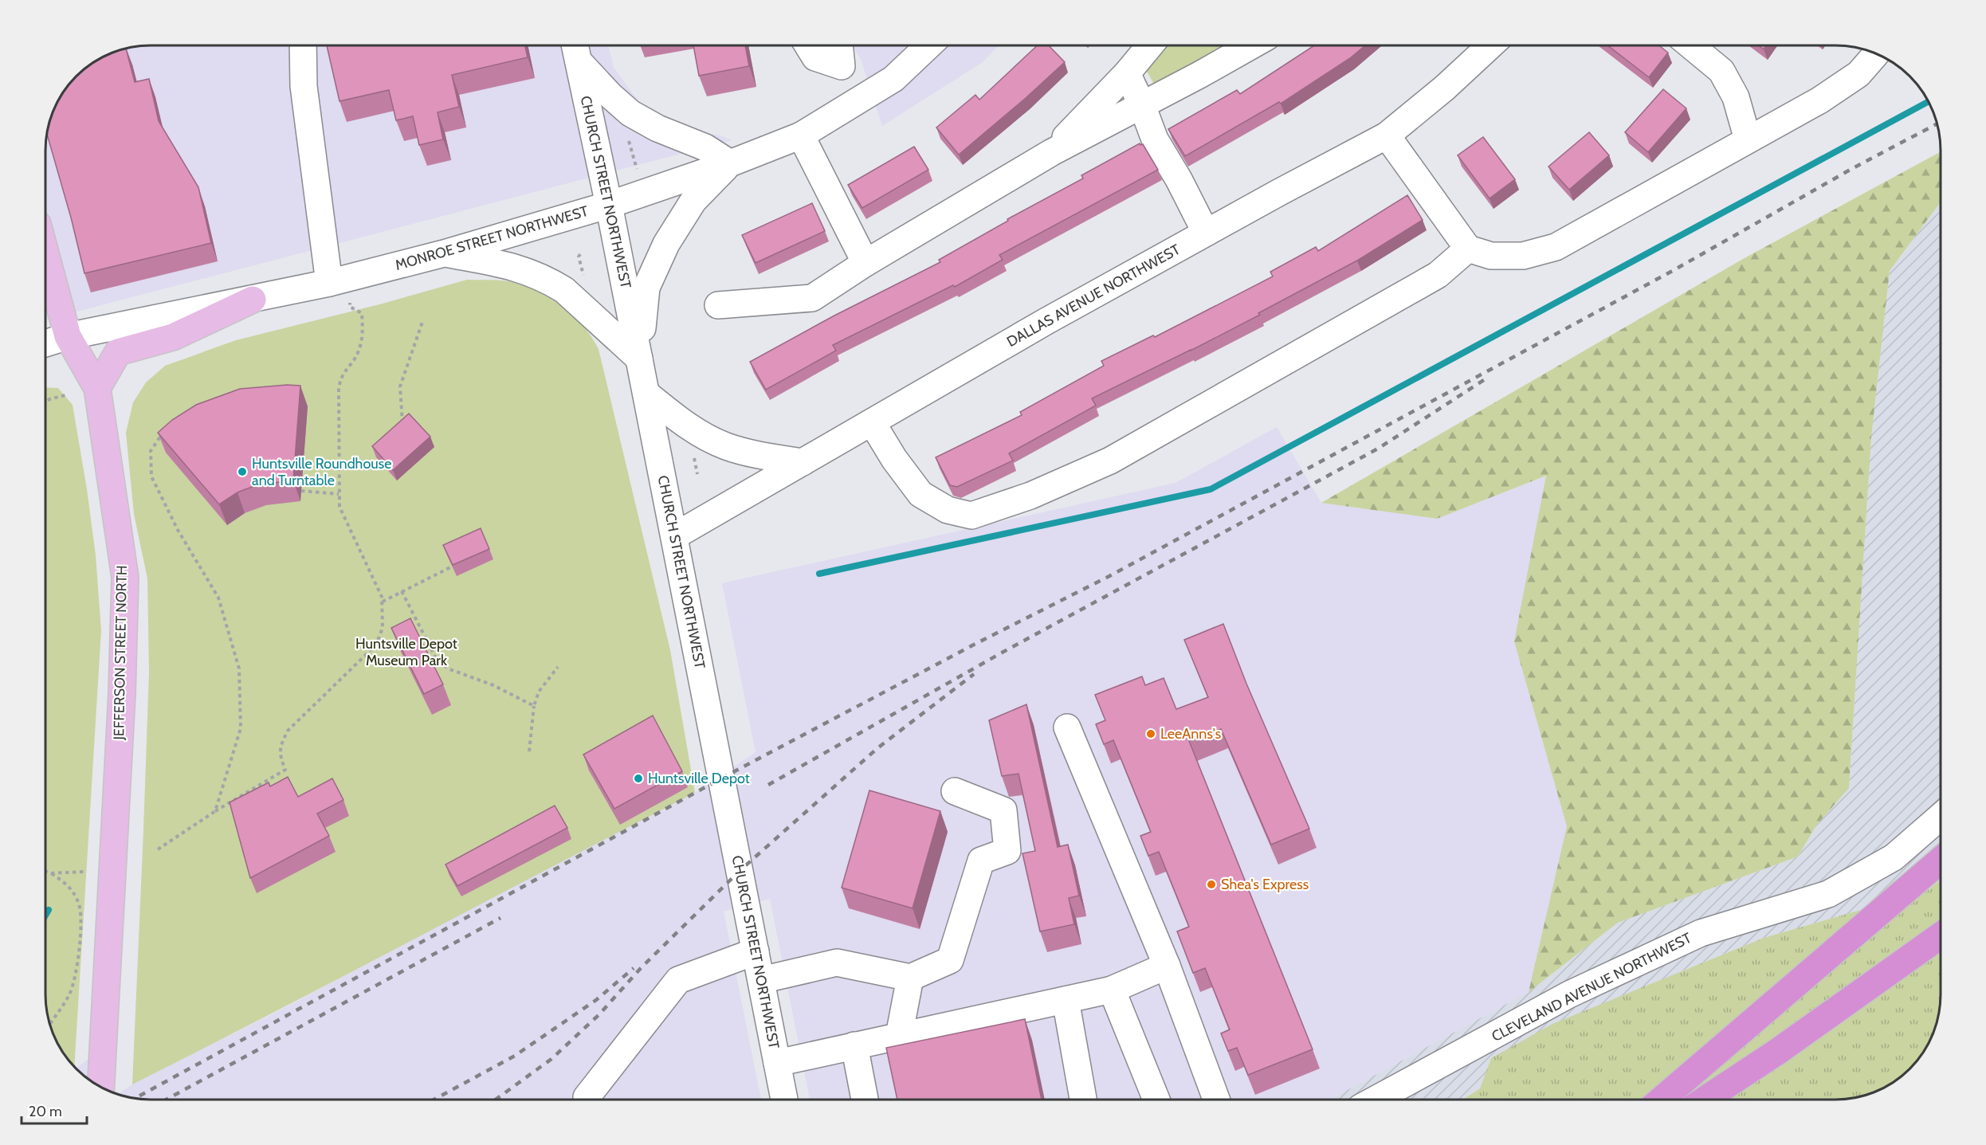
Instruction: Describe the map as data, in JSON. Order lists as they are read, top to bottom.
{
  "streets": {
    "main road": ["JEFFERSON STREET NORTH"],
    "street": [
      "CHURCH STREET NORTHWEST",
      "MONROE STREET NORTHWEST",
      "DALLAS AVENUE NORTHWEST",
      "CLEVELAND AVENUE NORTHWEST"
    ]
  },
  "crossings": [
    ["CHURCH STREET NORTHWEST", "MONROE STREET NORTHWEST"],
    ["CHURCH STREET NORTHWEST", "DALLAS AVENUE NORTHWEST"],
    ["MONROE STREET NORTHWEST", "JEFFERSON STREET NORTH"]
  ],
  "parks": ["Huntsville Depot Museum Park"],
  "places": [
    "Huntsville Roundhouse and Turntable",
    "LeeAnns's",
    "Huntsville Depot",
    "Shea's Express"
  ],
  "scale_bar": "20 m"
}
